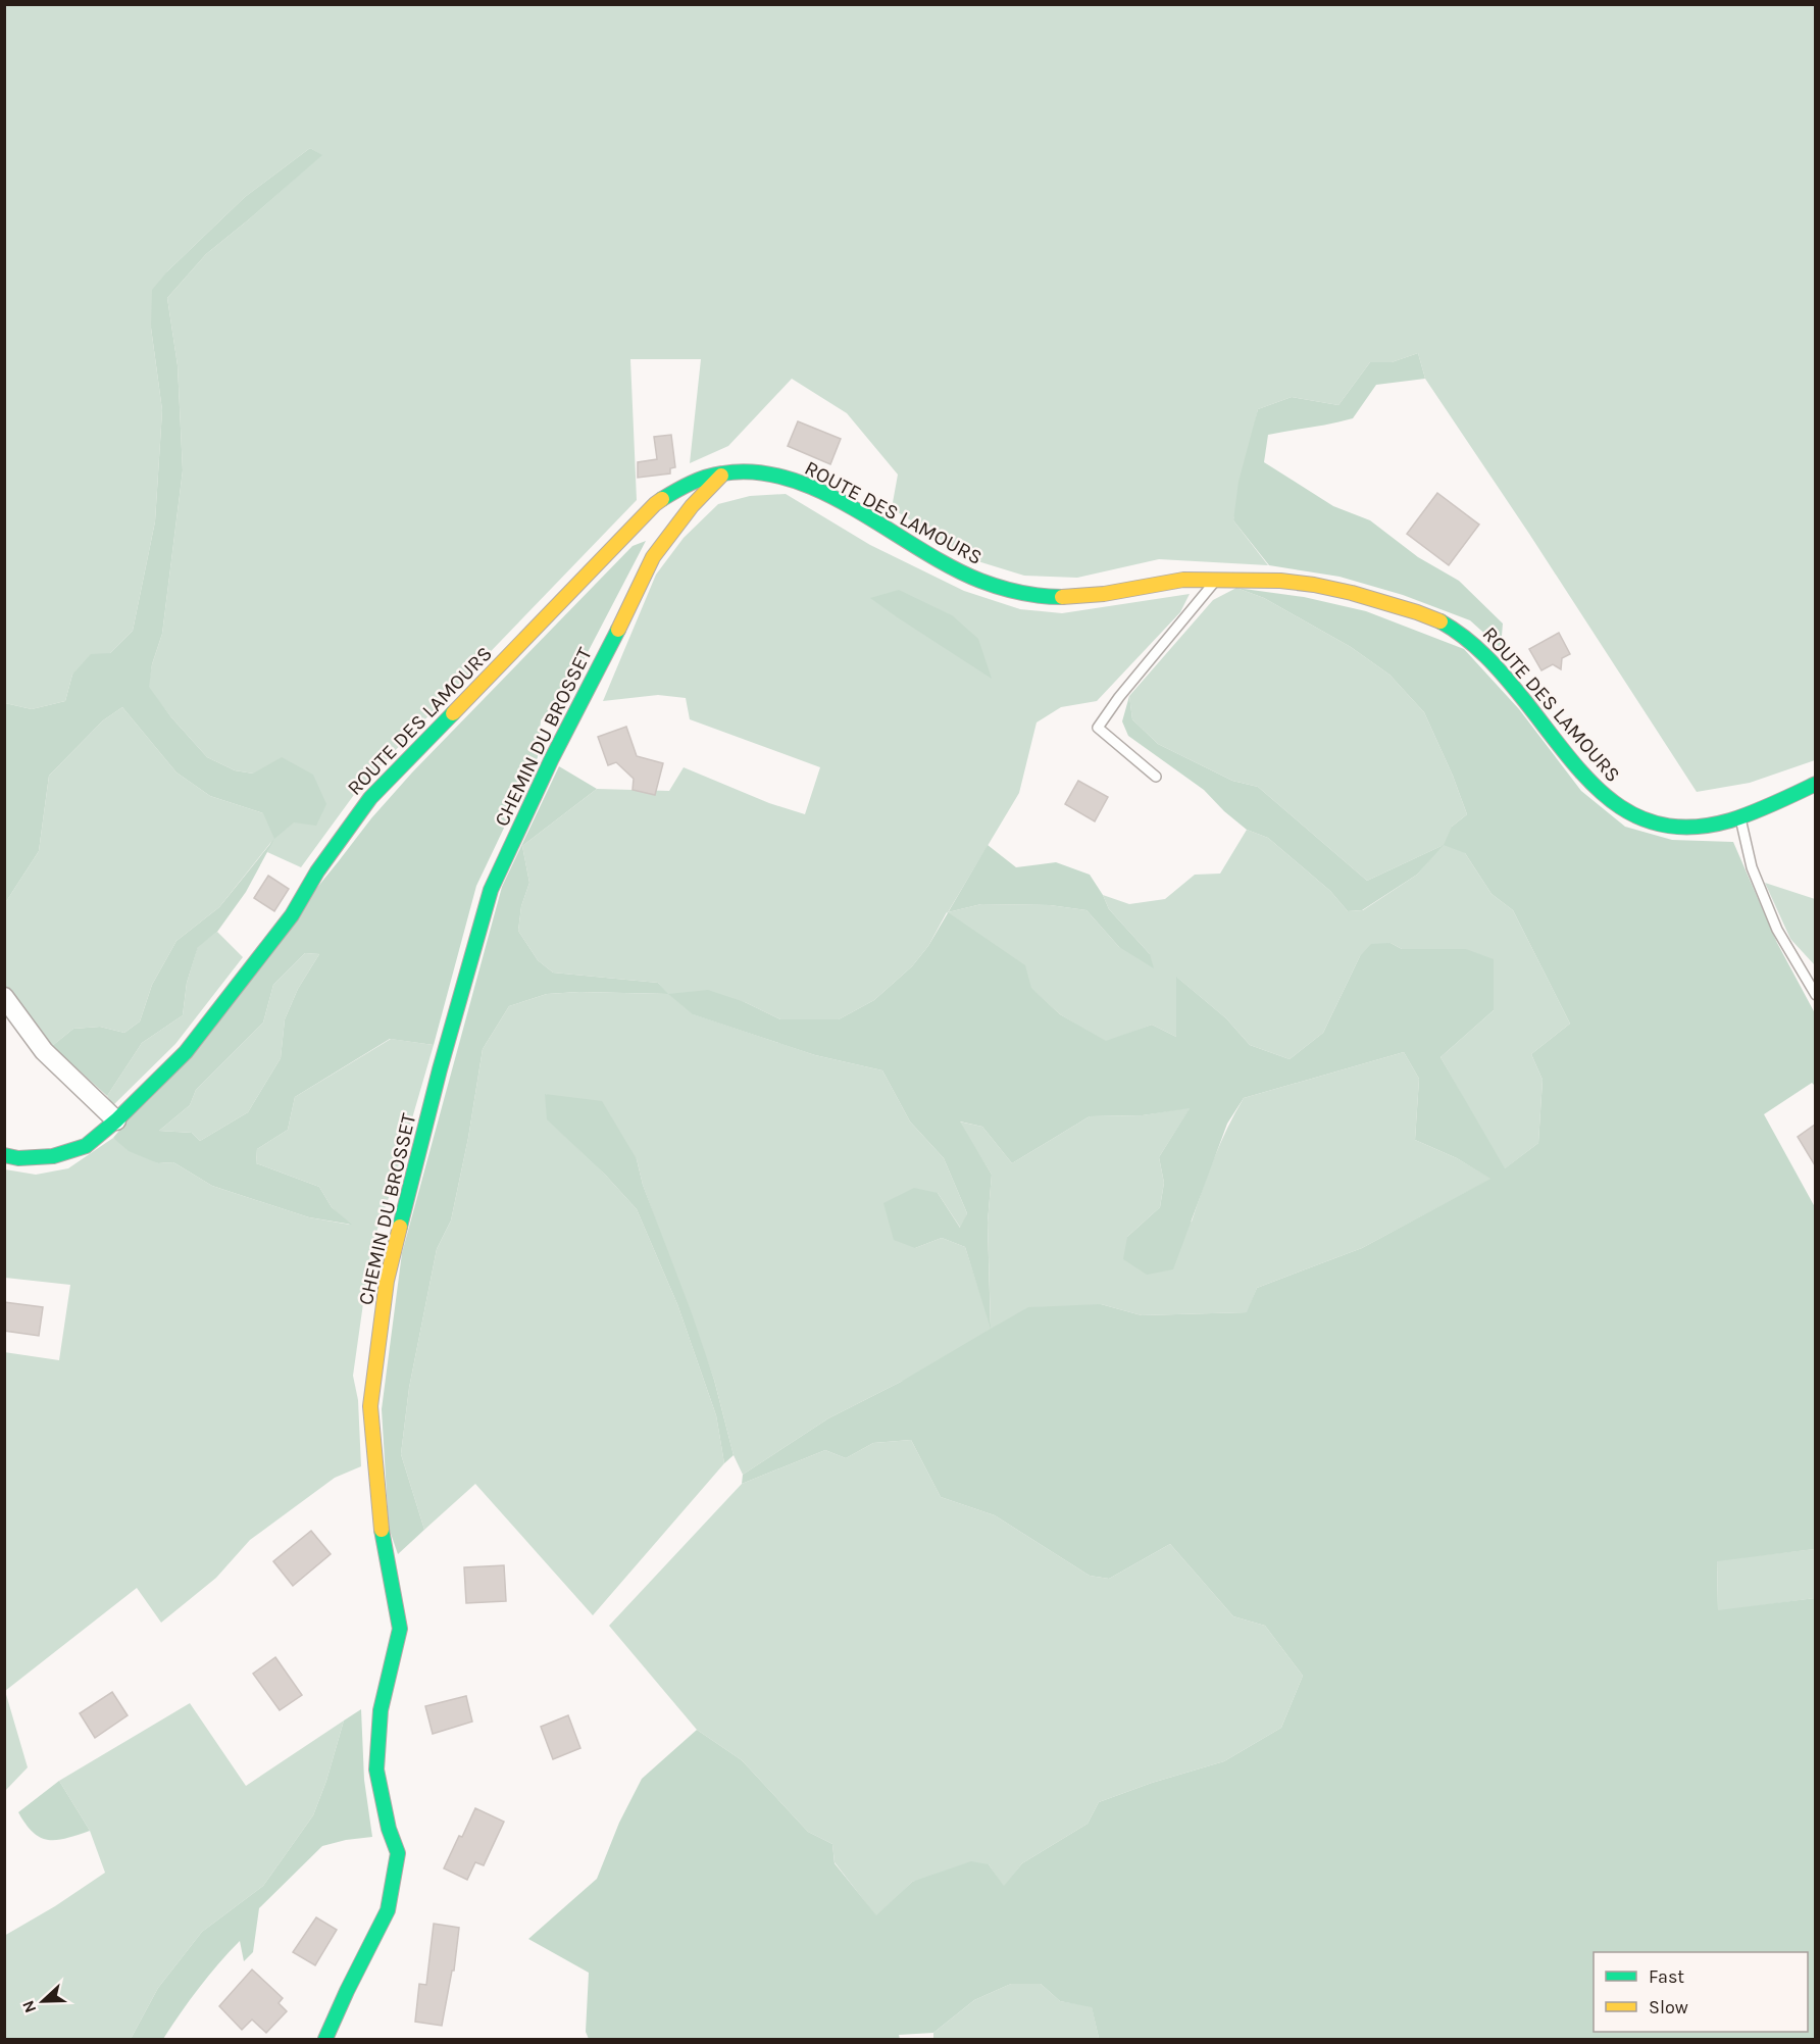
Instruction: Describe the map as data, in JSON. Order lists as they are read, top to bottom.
{
  "streets": {
    "street": ["ROUTE DES LAMOURS", "CHEMIN DU BROSSET"]
  },
  "crossings": [
    ["ROUTE DES LAMOURS", "CHEMIN DU BROSSET"]
  ],
  "legend": ["Fast", "Slow"],
  "north": "left"
}
